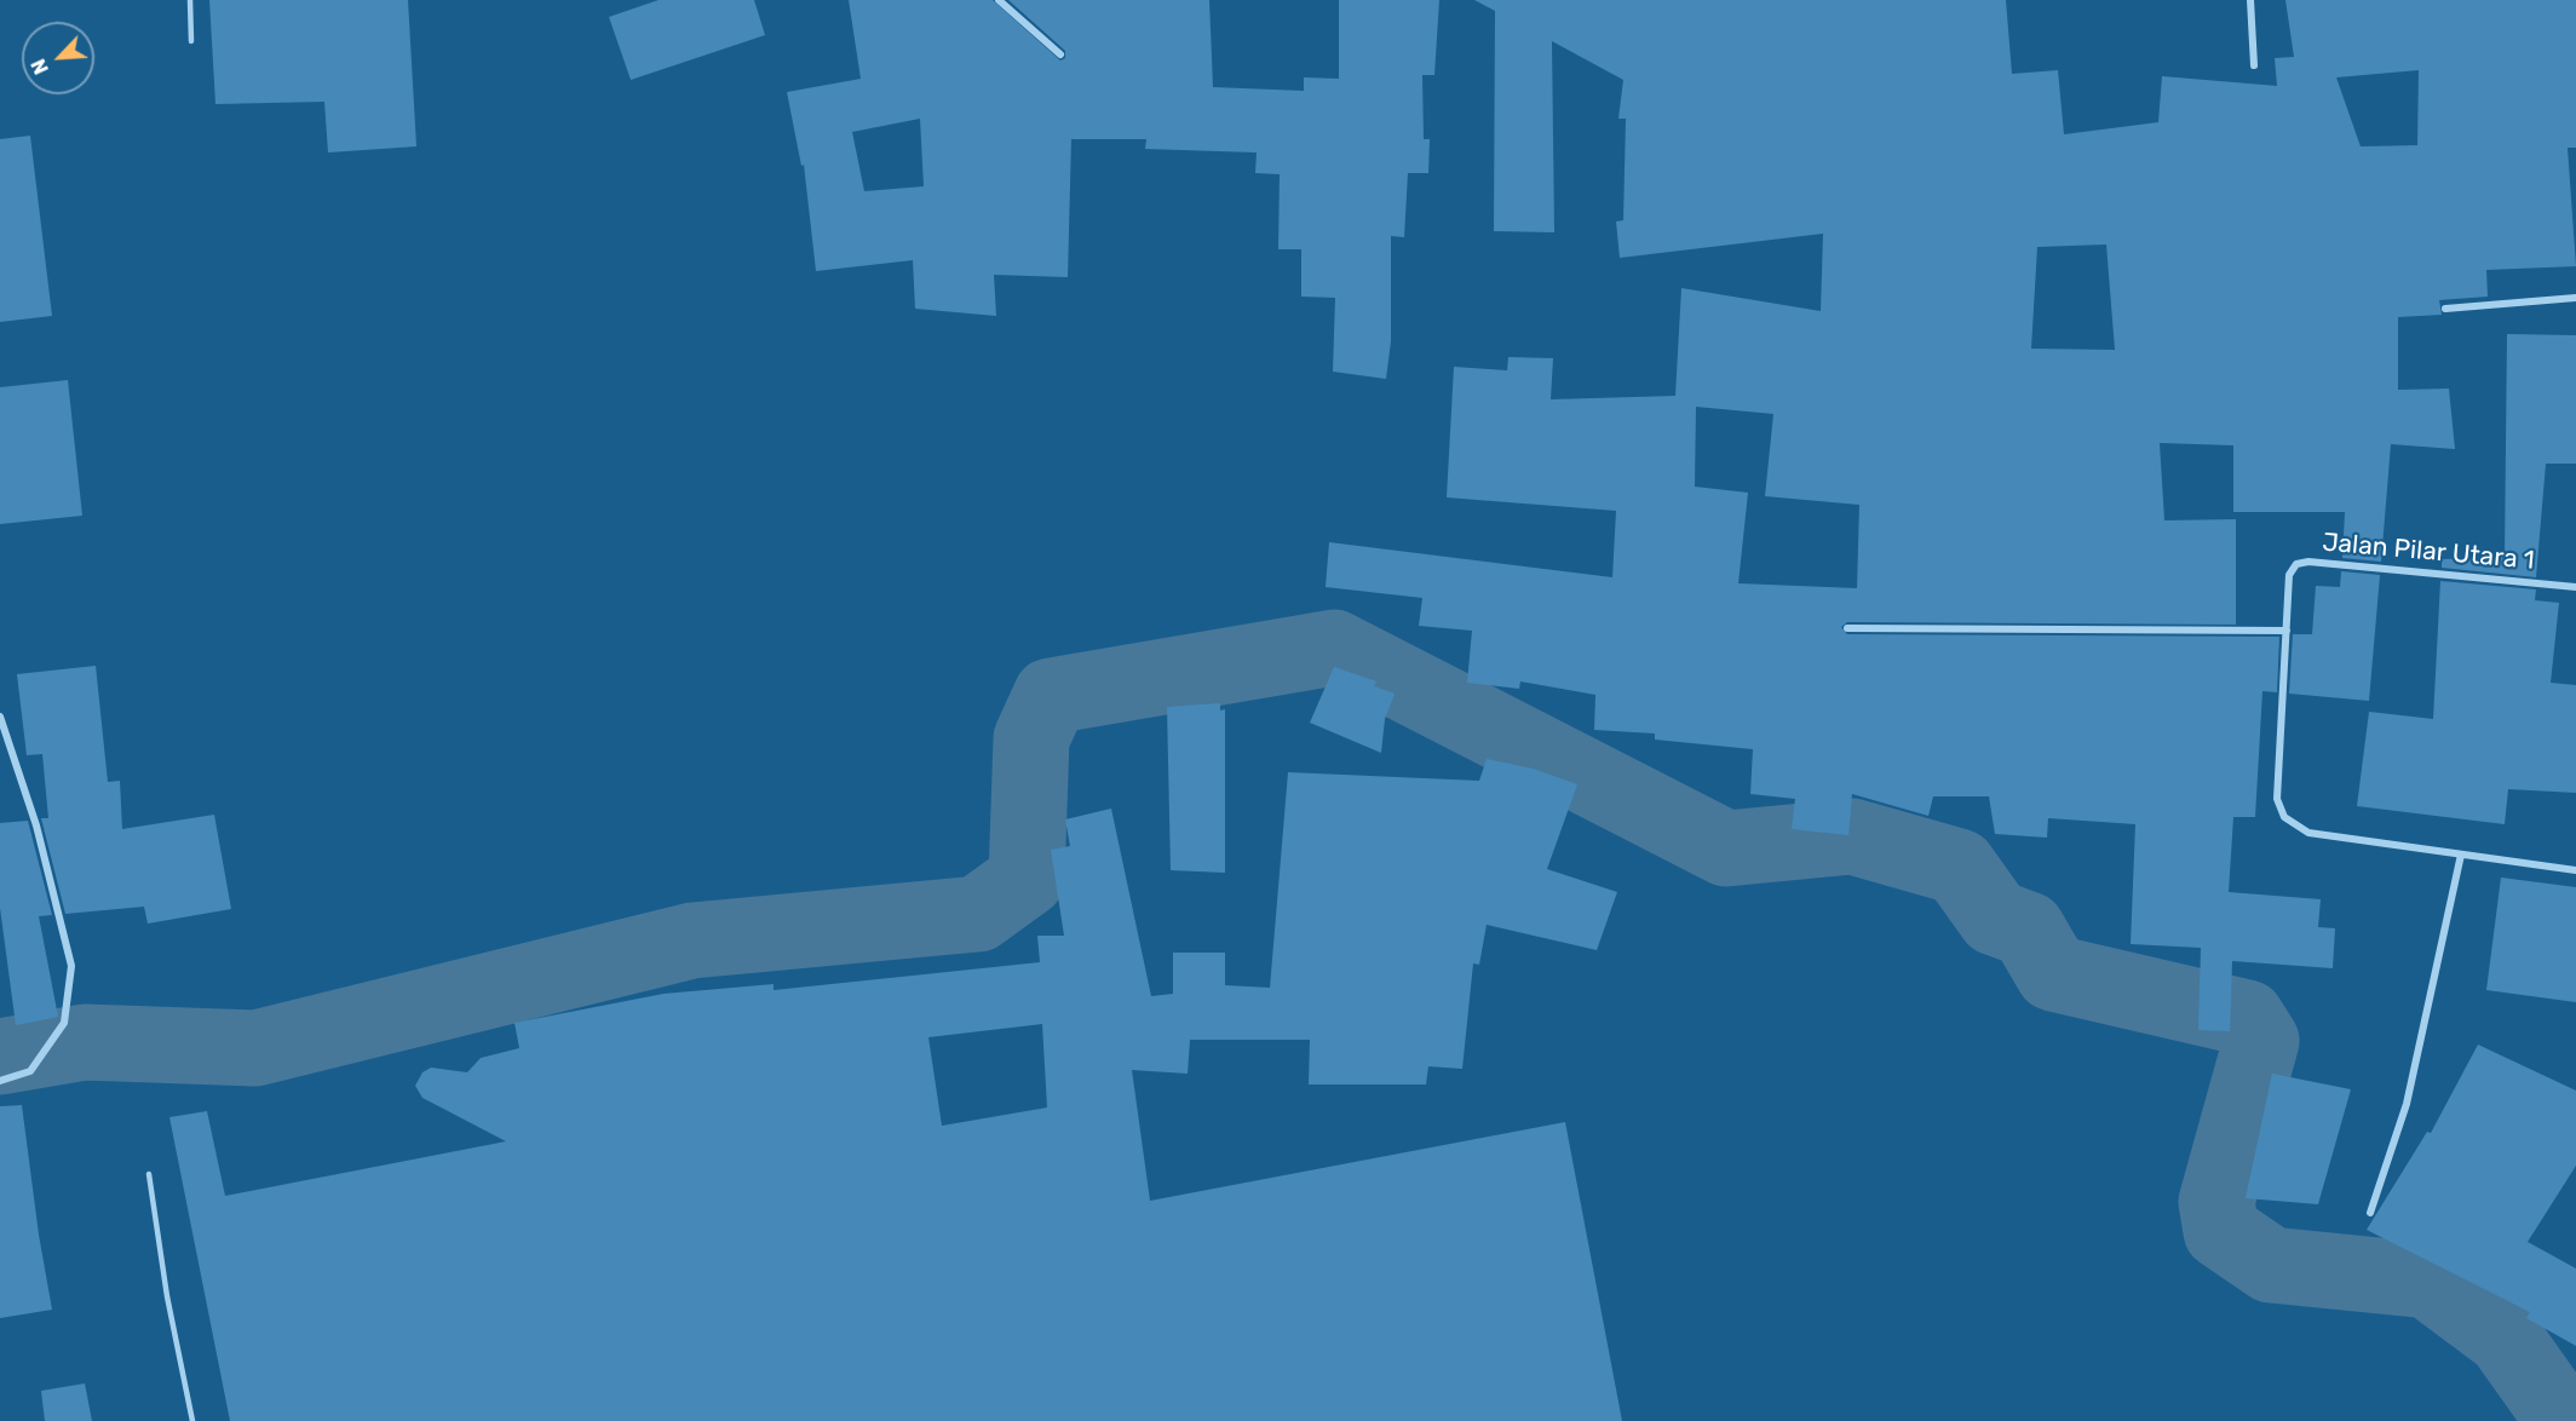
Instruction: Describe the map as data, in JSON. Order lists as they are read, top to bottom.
{
  "streets": {
    "street": ["Jalan Pilar Utara 1"]
  },
  "north": "bottom left"
}
